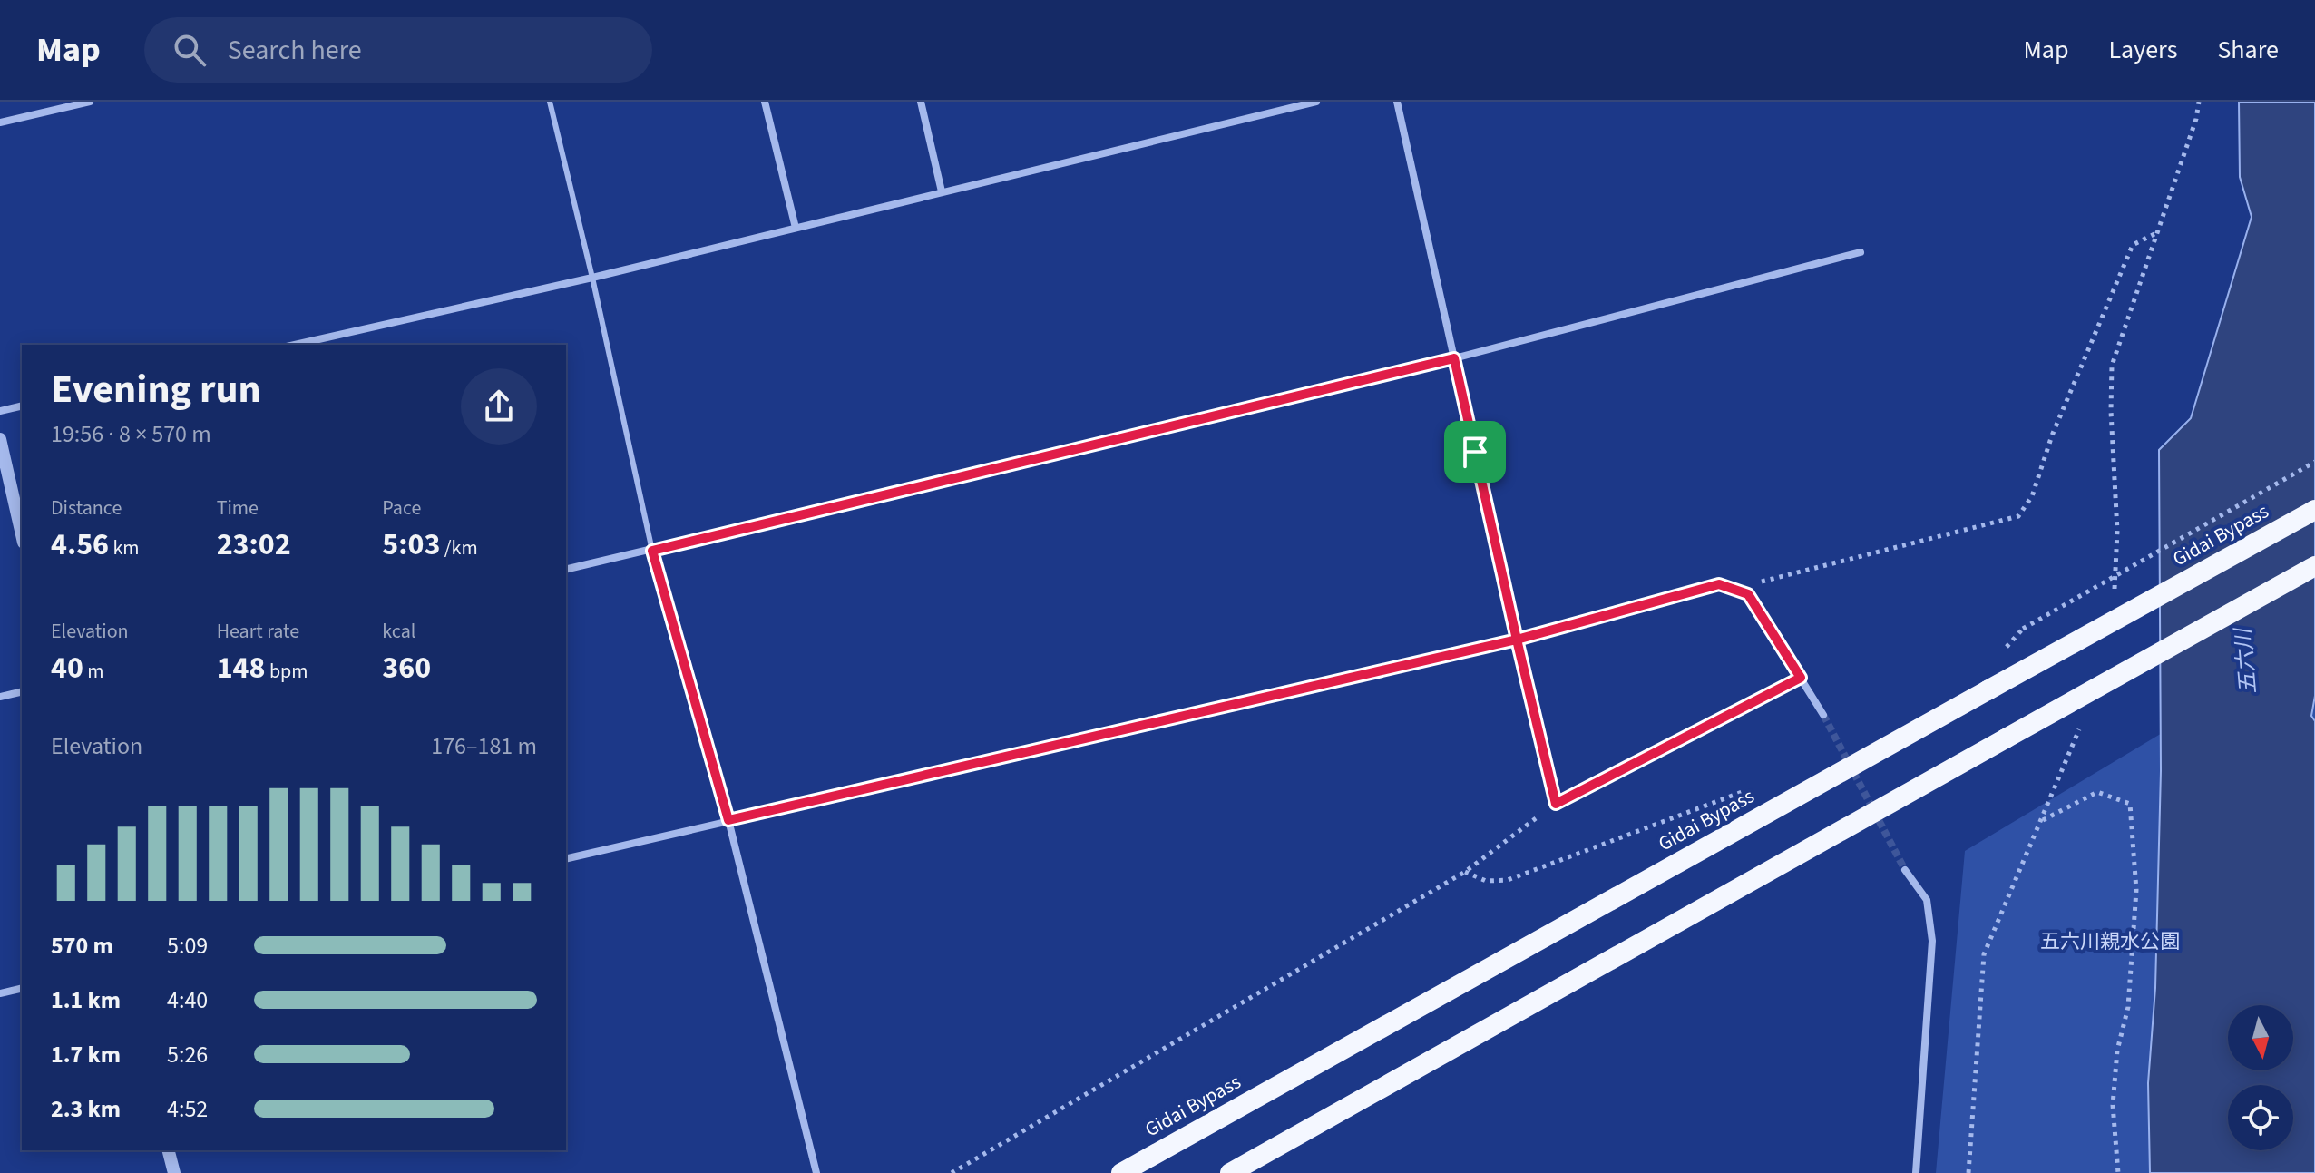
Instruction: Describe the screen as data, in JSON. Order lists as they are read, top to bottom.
{
  "streets": {
    "highway": ["Gidai Bypass"]
  },
  "water": ["五六川"],
  "parks": ["五六川親水公園"],
  "north": "bottom",
  "page": {
    "header": "Map",
    "search": "Search here",
    "nav": ["Map", "Layers", "Share"],
    "heading": ["Evening run", "19:56 · 8 × 570 m"],
    "stats": [
      ["Distance", "4.56 km"],
      ["Time", "23:02"],
      ["Pace", "5:03 /km"],
      ["Elevation", "40 m"],
      ["Heart rate", "148 bpm"],
      ["kcal", "360"]
    ],
    "chart": ["Elevation", "176–181 m"],
    "list": [
      {
        "name": "570 m",
        "note": "5:09"
      },
      {
        "name": "1.1 km",
        "note": "4:40"
      },
      {
        "name": "1.7 km",
        "note": "5:26"
      },
      {
        "name": "2.3 km",
        "note": "4:52"
      }
    ]
  }
}
